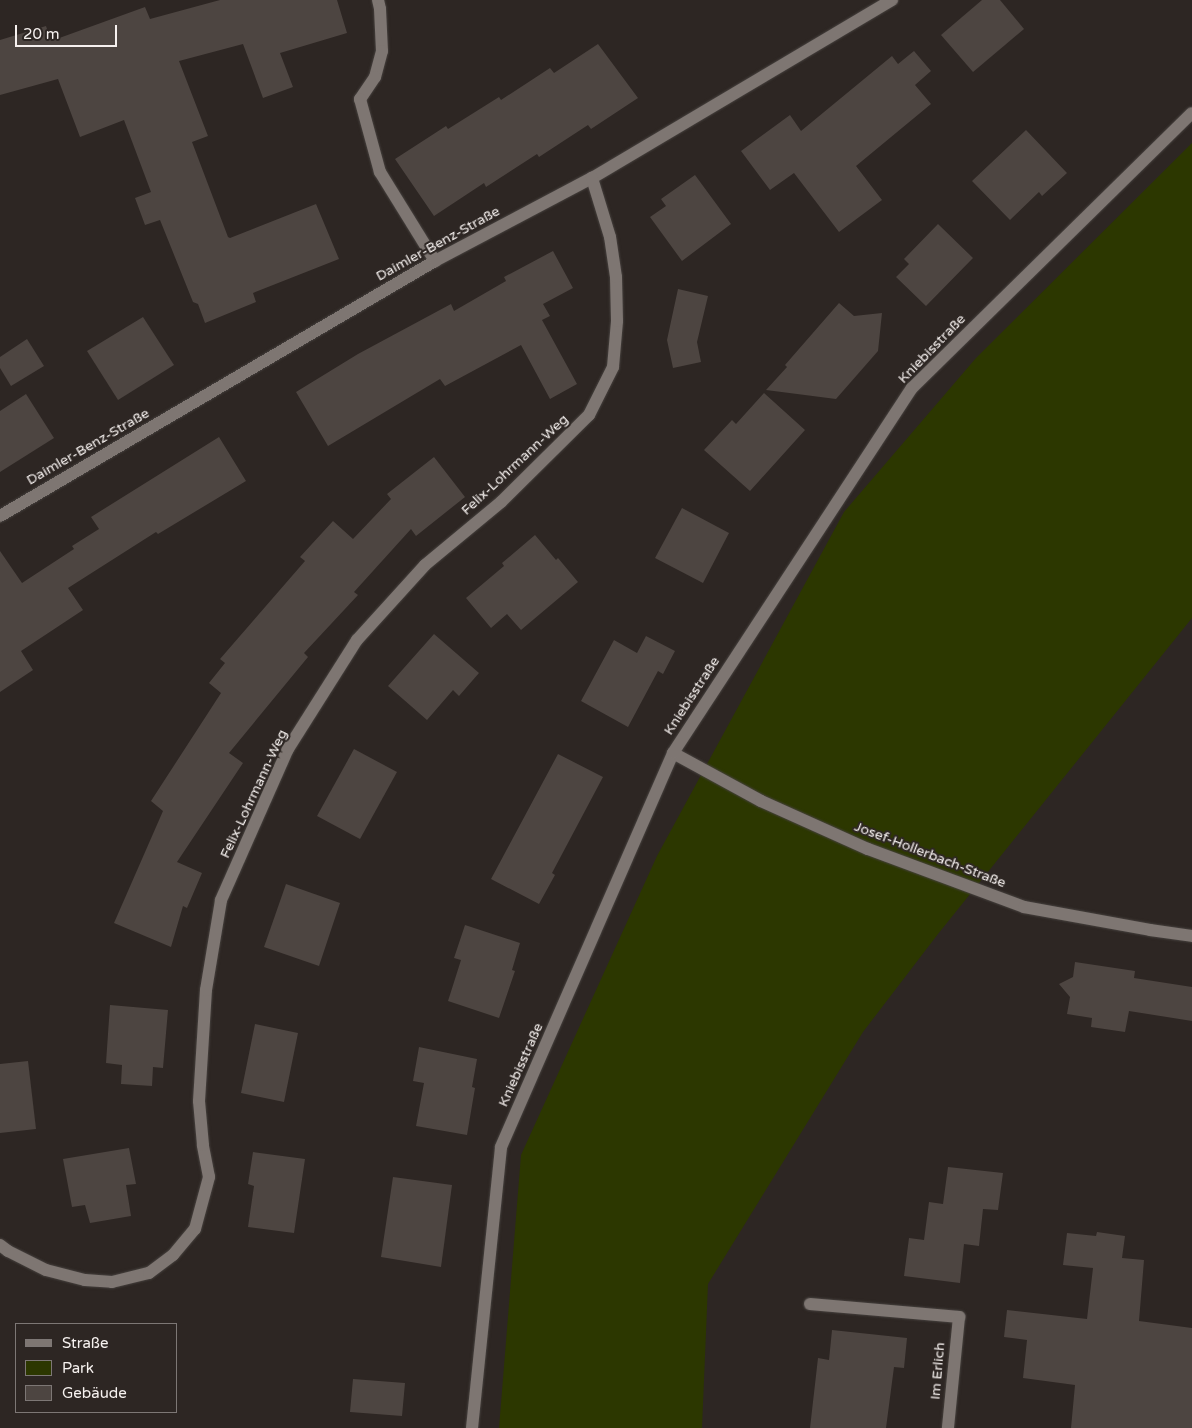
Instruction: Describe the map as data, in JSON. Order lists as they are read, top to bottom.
{
  "streets": {
    "street": [
      "Daimler-Benz-Straße",
      "Kniebisstraße",
      "Felix-Lohrmann-Weg",
      "Josef-Hollerbach-Straße",
      "Im Erlich"
    ]
  },
  "crossings": [
    ["Daimler-Benz-Straße", "Felix-Lohrmann-Weg"],
    ["Kniebisstraße", "Josef-Hollerbach-Straße"]
  ],
  "legend": ["Straße", "Park", "Gebäude"],
  "scale_bar": "20 m"
}
